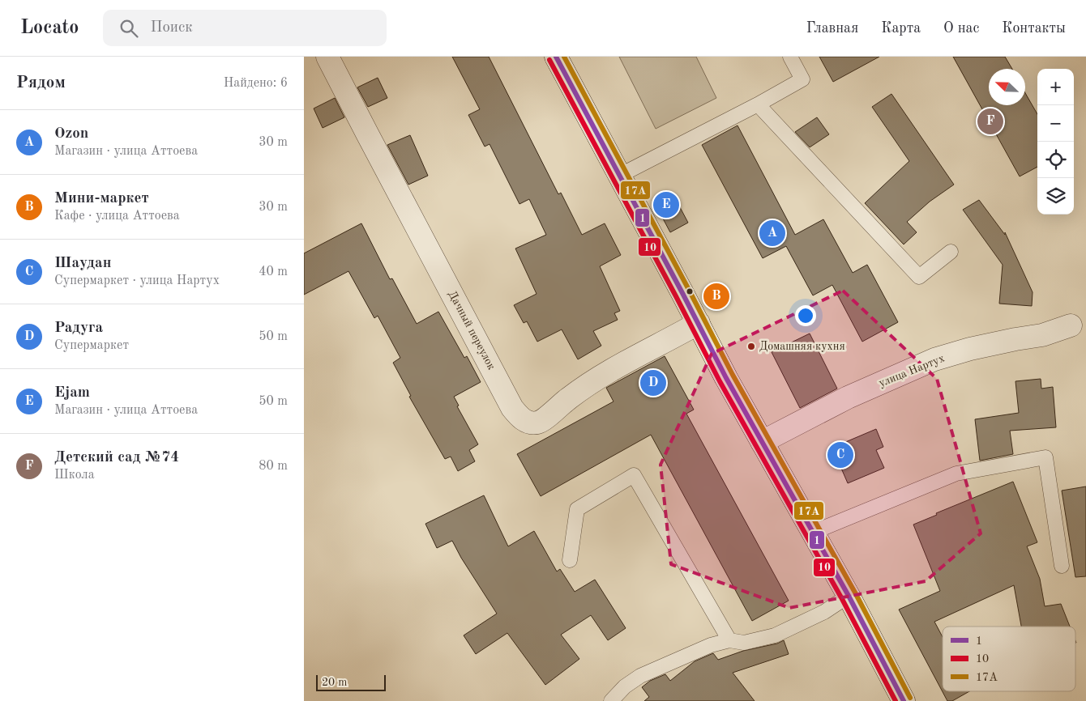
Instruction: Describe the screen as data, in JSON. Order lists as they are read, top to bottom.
{
  "streets": {
    "street": ["Дачный переулок", "улица Нартух"]
  },
  "places": ["Домашняя кухня"],
  "lines": ["transit line 1", "transit line 17А", "transit line 10"],
  "legend": ["1", "10", "17А"],
  "scale_bar": "20 m",
  "north": "top left",
  "page": {
    "header": "Locato",
    "search": "Поиск",
    "nav": [
      "Главная",
      "Карта",
      "О нас",
      "Контакты"
    ],
    "heading": ["Рядом", "Найдено: 6"],
    "map_buttons": ["+", "−"],
    "pins": [
      "F",
      "E",
      "A",
      "B",
      "D",
      "C"
    ],
    "list": [
      {
        "mark": "A",
        "name": "Ozon",
        "note": "Магазин · улица Аттоева",
        "value": "30 m"
      },
      {
        "mark": "B",
        "name": "Мини-маркет",
        "note": "Кафе · улица Аттоева",
        "value": "30 m"
      },
      {
        "mark": "C",
        "name": "Шаудан",
        "note": "Супермаркет · улица Нартух",
        "value": "40 m"
      },
      {
        "mark": "D",
        "name": "Радуга",
        "note": "Супермаркет",
        "value": "50 m"
      },
      {
        "mark": "E",
        "name": "Ejam",
        "note": "Магазин · улица Аттоева",
        "value": "50 m"
      },
      {
        "mark": "F",
        "name": "Детский сад №74",
        "note": "Школа",
        "value": "80 m"
      }
    ],
    "scale": "20 m"
  }
}
